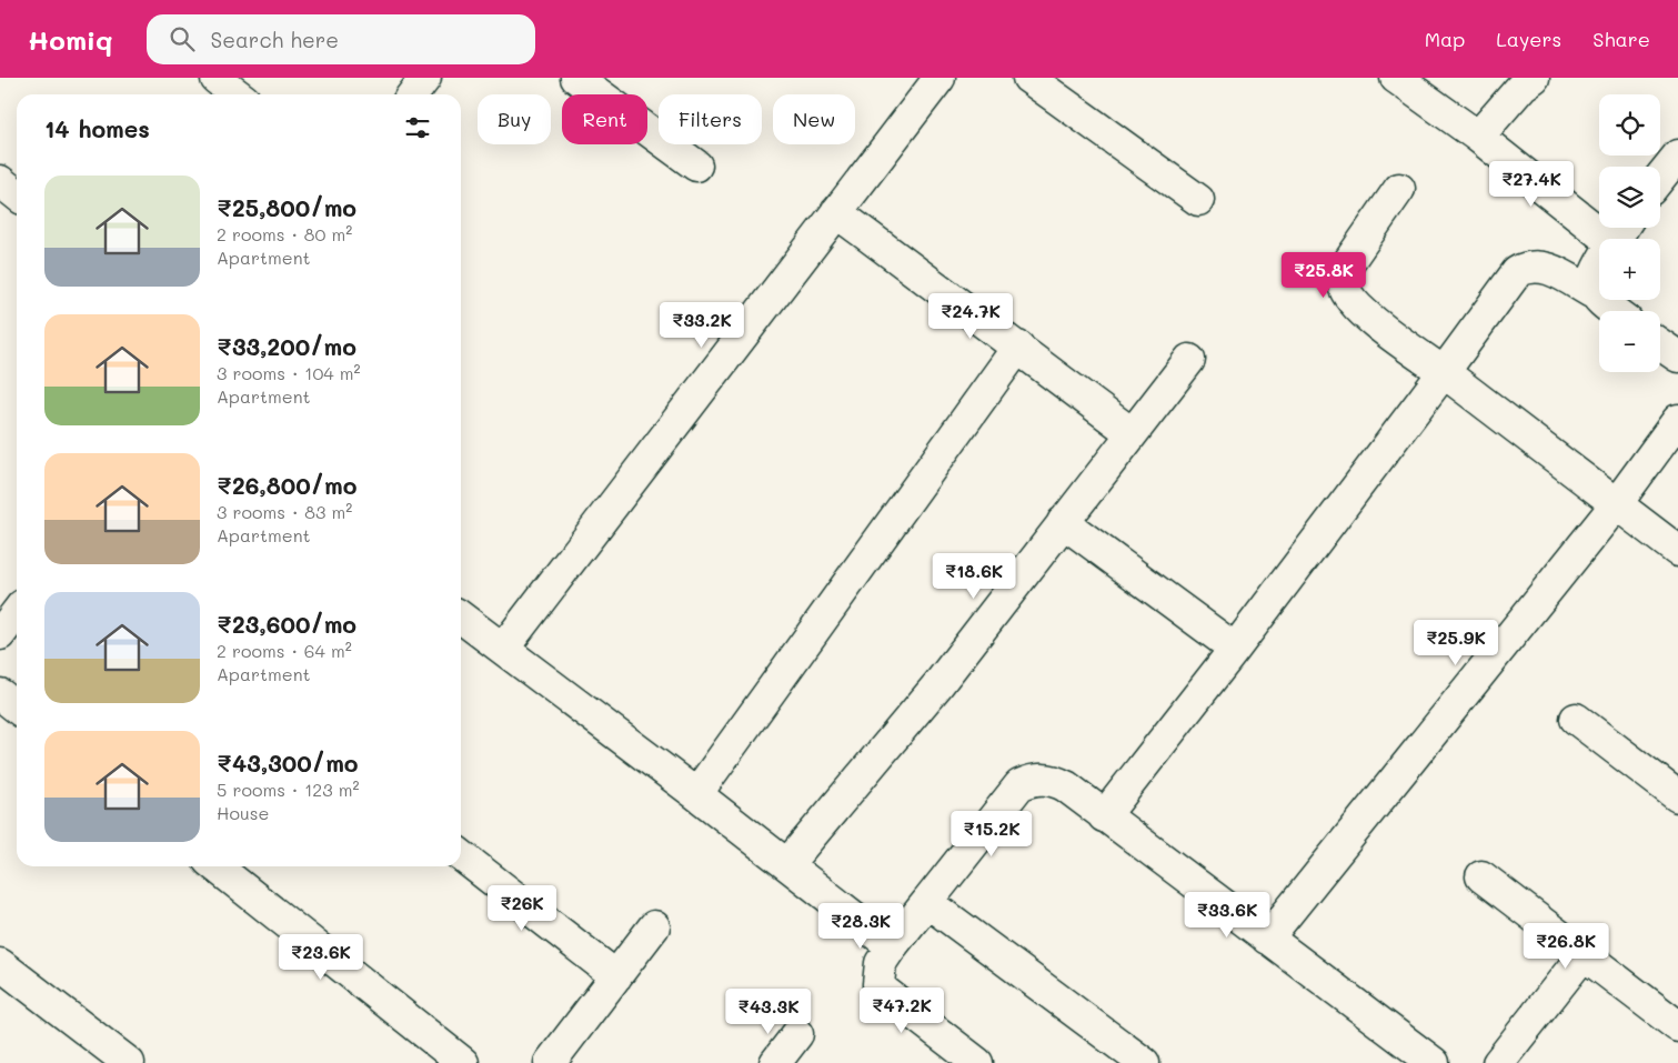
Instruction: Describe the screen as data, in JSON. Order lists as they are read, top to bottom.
{
  "page": {
    "header": "Homiq",
    "search": "Search here",
    "nav": ["Map", "Layers", "Share"],
    "map_buttons": ["+", "−"],
    "chip": [
      "Buy",
      "Rent",
      "Filters",
      "New"
    ],
    "heading": "14 homes",
    "price": [
      "₹27.4K",
      "₹25.8K",
      "₹24.7K",
      "₹33.2K",
      "₹18.6K",
      "₹25.9K",
      "₹15.2K",
      "₹26K",
      "₹33.6K",
      "₹28.3K",
      "₹26.8K",
      "₹23.6K",
      "₹47.2K",
      "₹43.3K"
    ],
    "list": [
      {
        "name": "₹25,800/mo",
        "note": "2 rooms · 80 m² · Apartment"
      },
      {
        "name": "₹33,200/mo",
        "note": "3 rooms · 104 m² · Apartment"
      },
      {
        "name": "₹26,800/mo",
        "note": "3 rooms · 83 m² · Apartment"
      },
      {
        "name": "₹23,600/mo",
        "note": "2 rooms · 64 m² · Apartment"
      },
      {
        "name": "₹43,300/mo",
        "note": "5 rooms · 123 m² · House"
      }
    ]
  }
}
